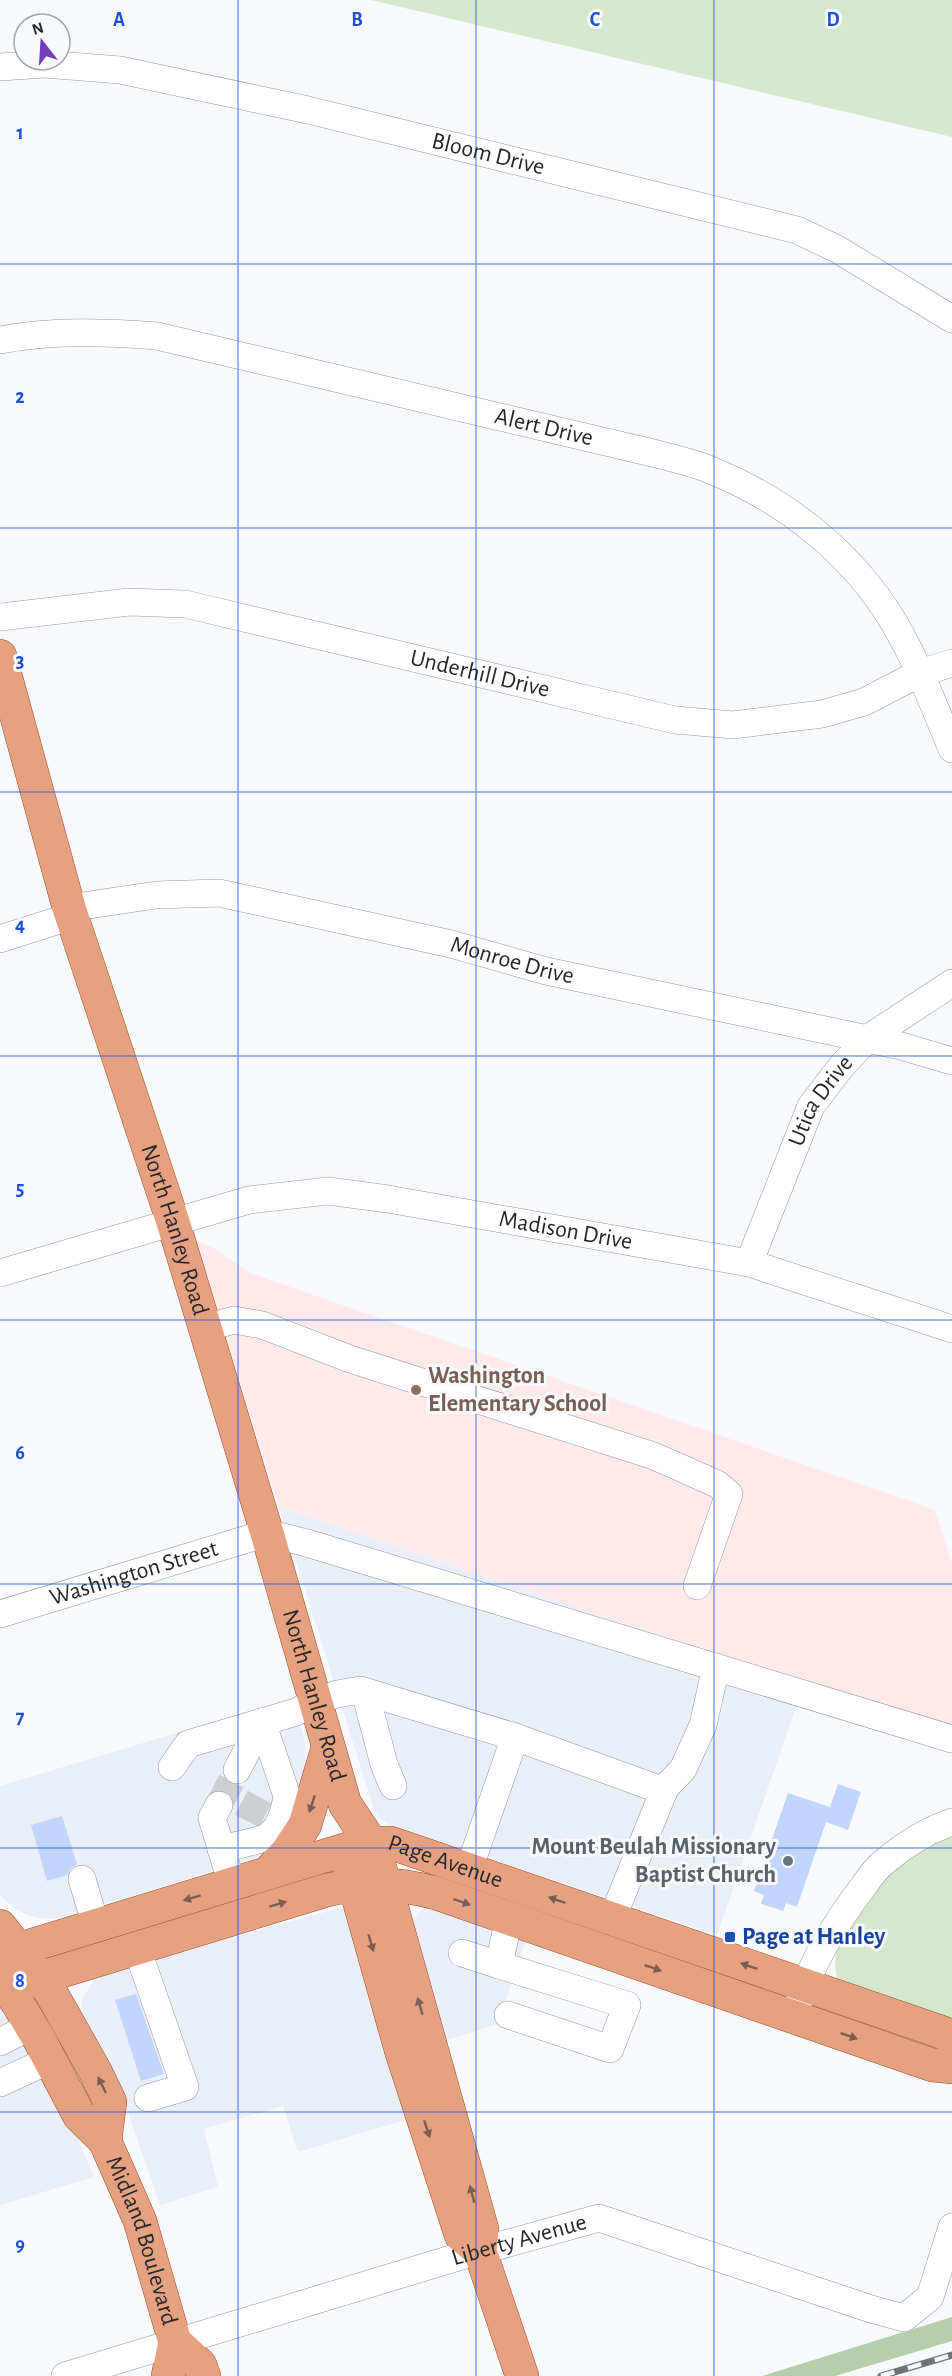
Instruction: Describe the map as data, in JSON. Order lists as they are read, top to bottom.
{
  "streets": {
    "main road": ["North Hanley Road", "Page Avenue", "Midland Boulevard"],
    "street": [
      "Bloom Drive",
      "Alert Drive",
      "Underhill Drive",
      "Monroe Drive",
      "Utica Drive",
      "Madison Drive",
      "Washington Street",
      "Liberty Avenue"
    ]
  },
  "crossings": [
    ["Alert Drive", "Underhill Drive"],
    ["Monroe Drive", "Utica Drive"],
    ["Monroe Drive", "North Hanley Road"],
    ["Utica Drive", "Madison Drive"],
    ["North Hanley Road", "Madison Drive"],
    ["North Hanley Road", "Washington Street"],
    ["North Hanley Road", "Page Avenue"],
    ["North Hanley Road", "Liberty Avenue"],
    ["Page Avenue", "Midland Boulevard"],
    ["Liberty Avenue", "Midland Boulevard"]
  ],
  "places": {
    "other": ["Washington Elementary School", "Mount Beulah Missionary Baptist Church"],
    "transit": ["Page at Hanley"]
  },
  "north": "top",
  "grid": {
    "columns": [
      "A",
      "B",
      "C",
      "D"
    ],
    "rows": [
      "1",
      "2",
      "3",
      "4",
      "5",
      "6",
      "7",
      "8",
      "9"
    ]
  }
}
